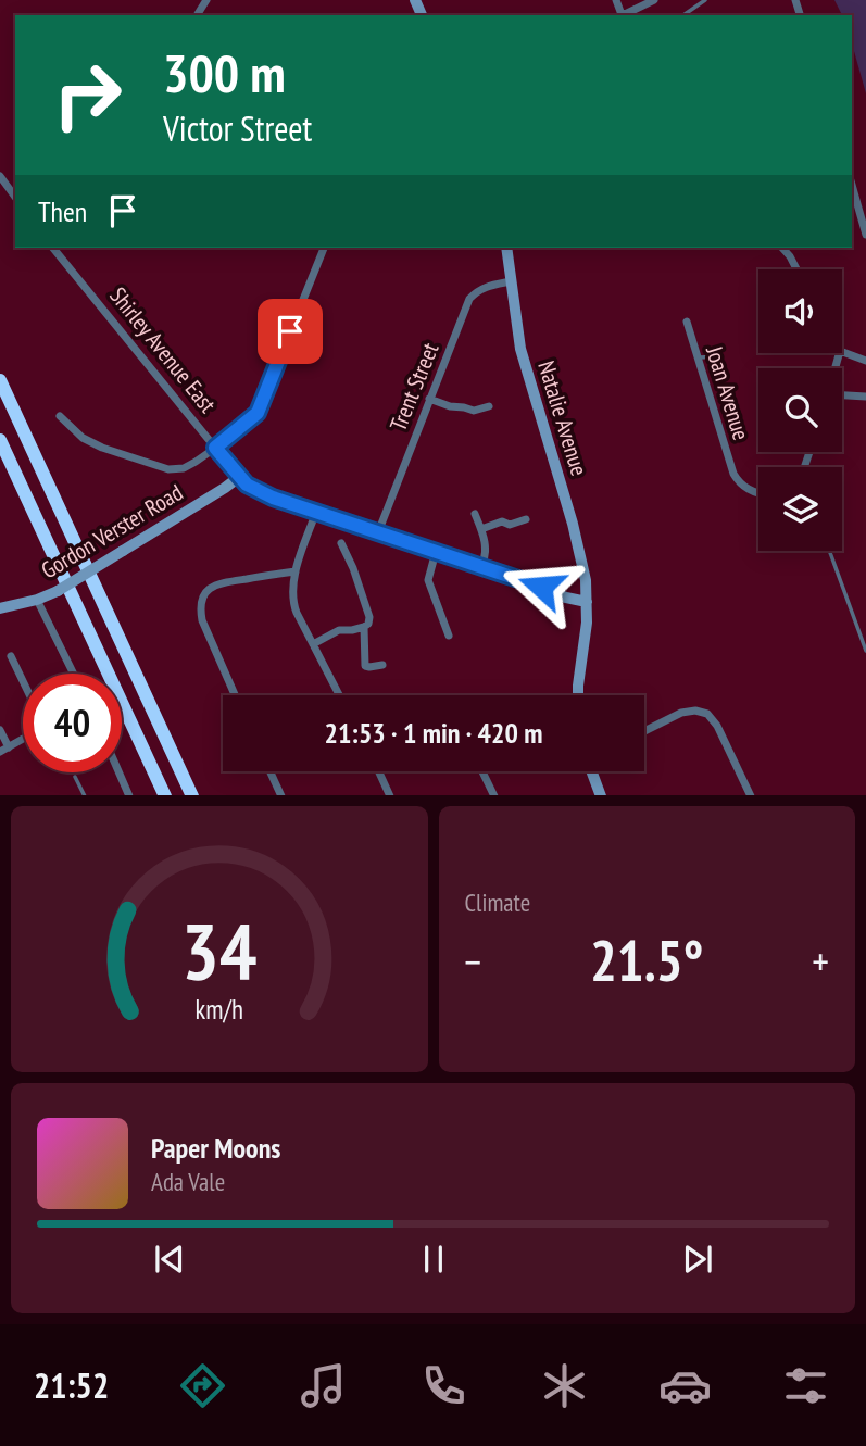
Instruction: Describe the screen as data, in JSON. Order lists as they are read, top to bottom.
{
  "streets": {
    "street": [
      "Shirley Avenue East",
      "Trent Street",
      "Joan Avenue",
      "Natalie Avenue",
      "Gordon Verster Road"
    ]
  },
  "crossings": [
    ["Shirley Avenue East", "Trent Street"],
    ["Shirley Avenue East", "Natalie Avenue"],
    ["Shirley Avenue East", "Gordon Verster Road"],
    ["Trent Street", "Natalie Avenue"]
  ],
  "page": {
    "turn": ["300 m", "Victor Street"],
    "then": "Then",
    "limit": "40",
    "trip": "21:53 · 1 min · 420 m",
    "tile": "Climate",
    "heat": ["−", "21.5°", "+"],
    "song": ["Paper Moons", "Ada Vale"],
    "tabs": "21:52",
    "gauge": ["34", "km/h"]
  }
}
